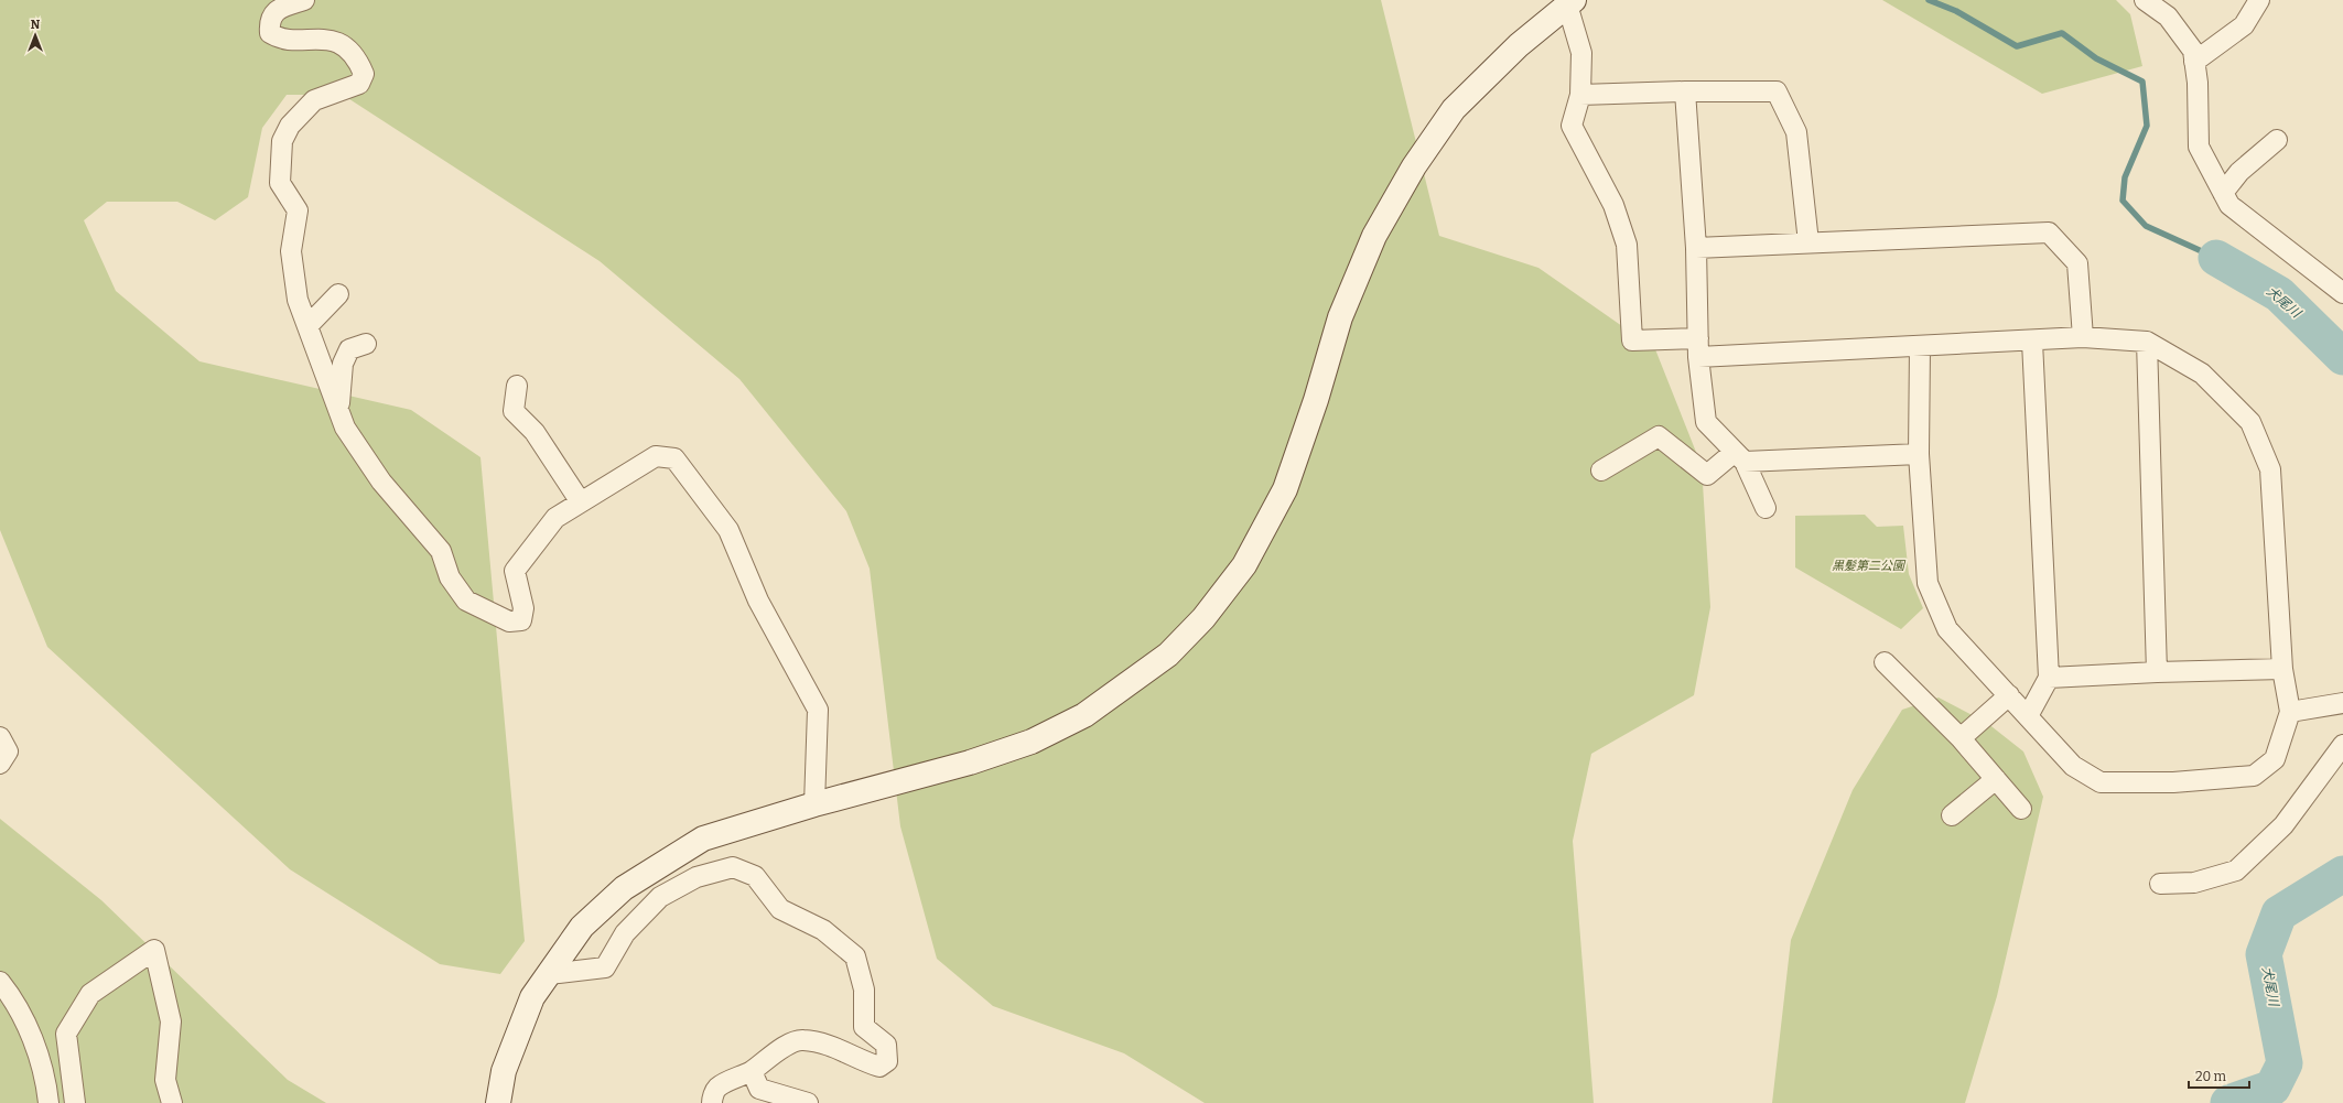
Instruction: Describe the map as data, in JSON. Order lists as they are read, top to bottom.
{
  "water": ["犬尾川"],
  "parks": ["黒髪第二公園"],
  "scale_bar": "20 m",
  "north": "top"
}
